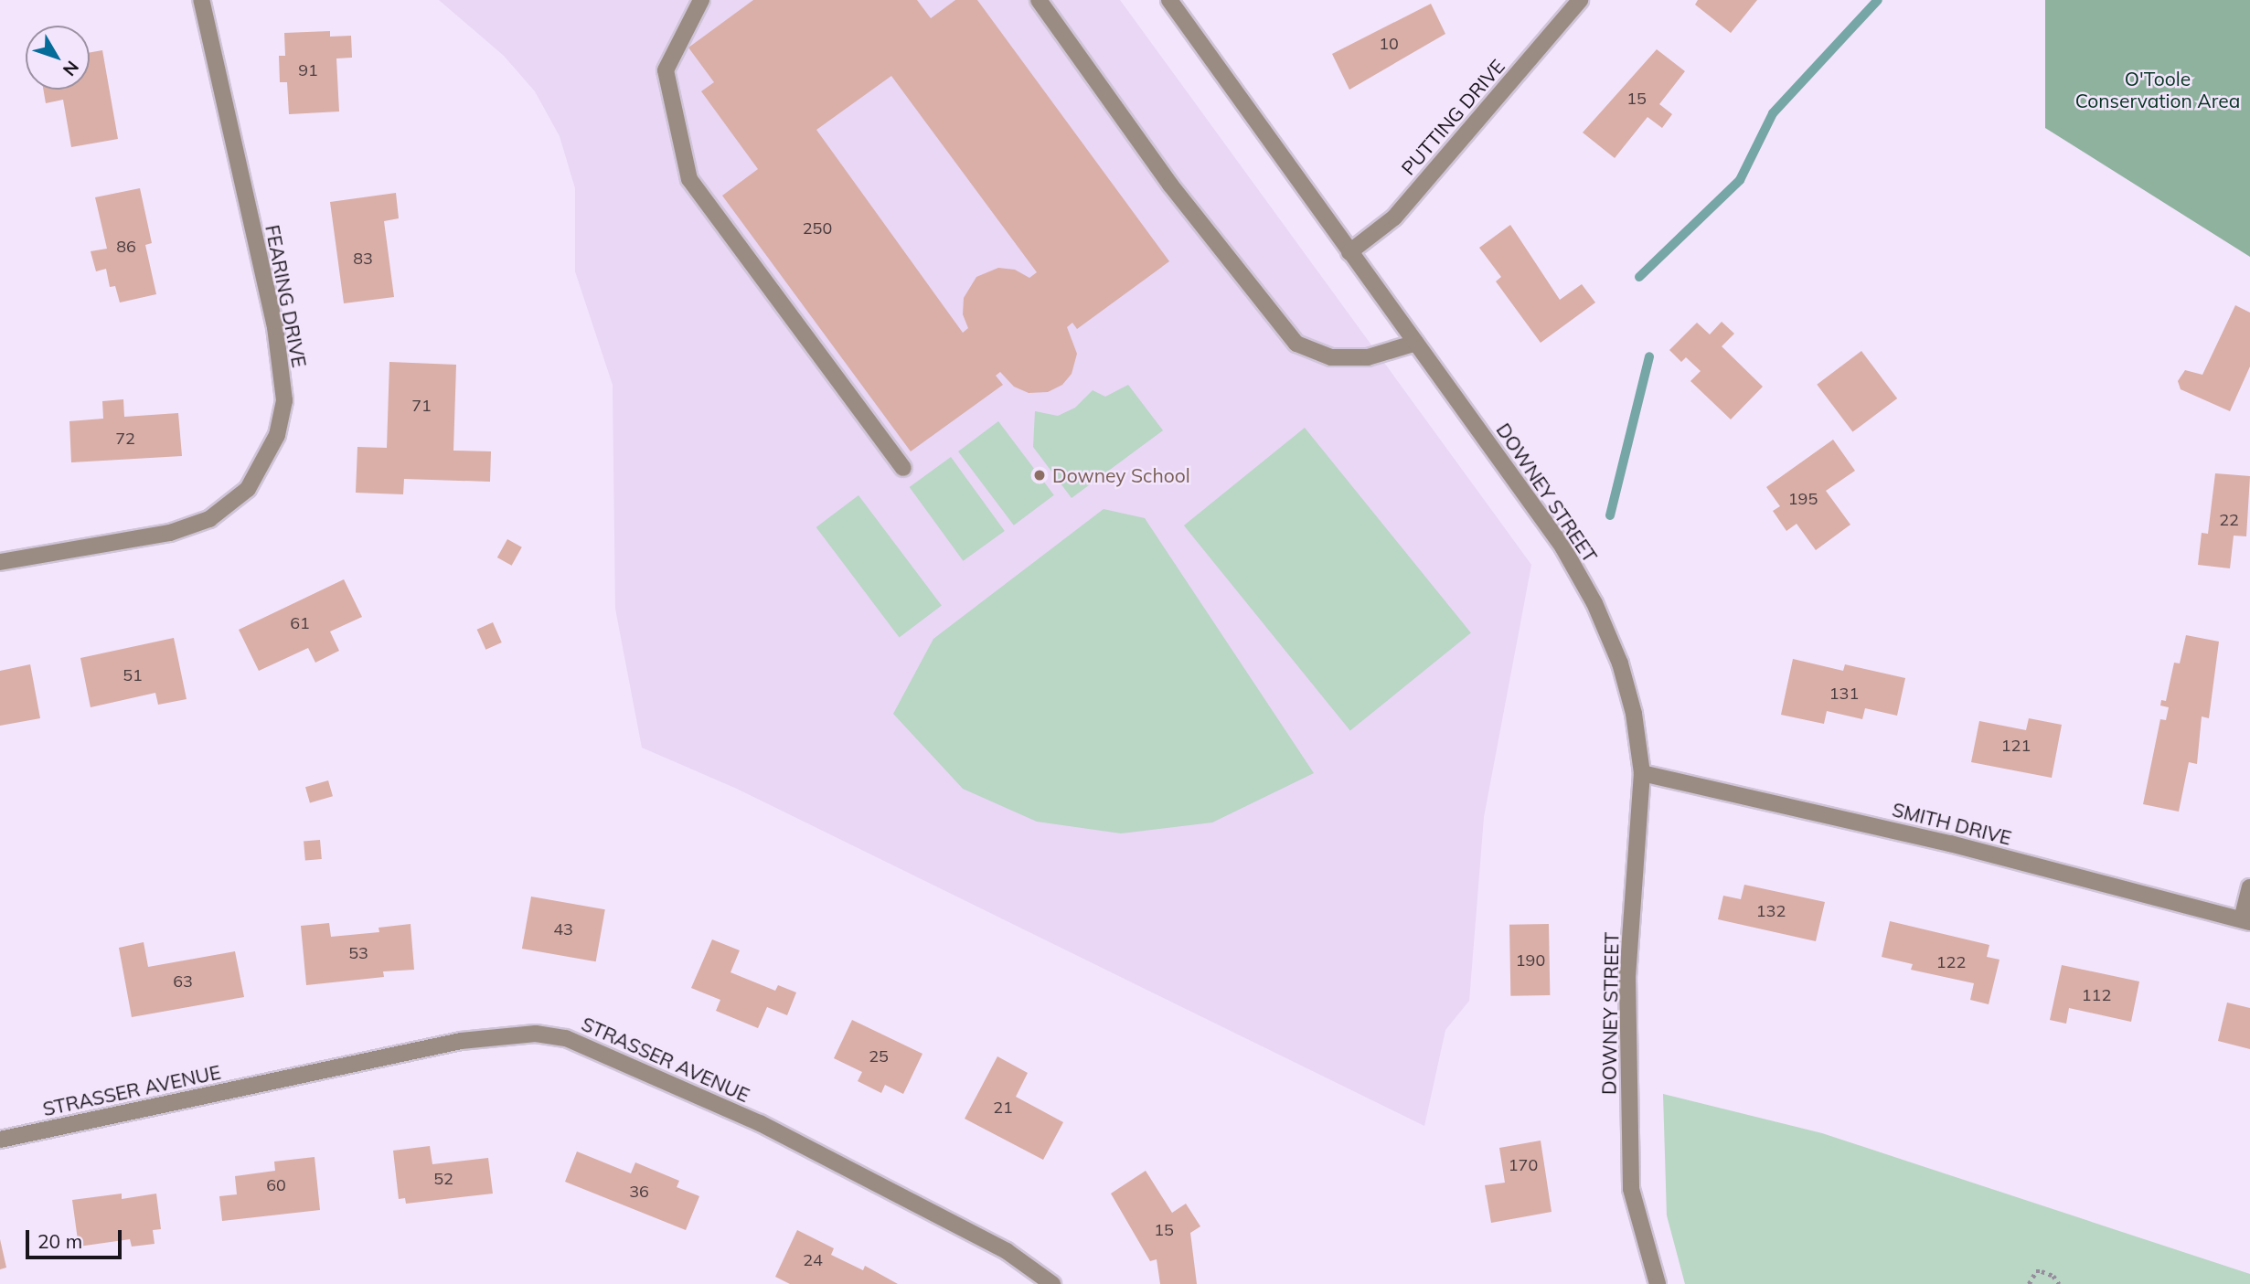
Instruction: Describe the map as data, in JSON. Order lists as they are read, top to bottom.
{
  "streets": {
    "street": [
      "PUTTING DRIVE",
      "FEARING DRIVE",
      "DOWNEY STREET",
      "SMITH DRIVE",
      "STRASSER AVENUE"
    ]
  },
  "crossings": [
    ["PUTTING DRIVE", "DOWNEY STREET"],
    ["DOWNEY STREET", "SMITH DRIVE"]
  ],
  "parks": ["O'Toole Conservation Area"],
  "places": ["Downey School"],
  "house_numbers": [
    "10",
    "91",
    "15",
    "250",
    "86",
    "83",
    "71",
    "72",
    "195",
    "22",
    "61",
    "51",
    "131",
    "121",
    "132",
    "43",
    "53",
    "190",
    "122",
    "63",
    "112",
    "25",
    "21",
    "170",
    "52",
    "60",
    "36",
    "15",
    "24"
  ],
  "scale_bar": "20 m",
  "north": "bottom right"
}
